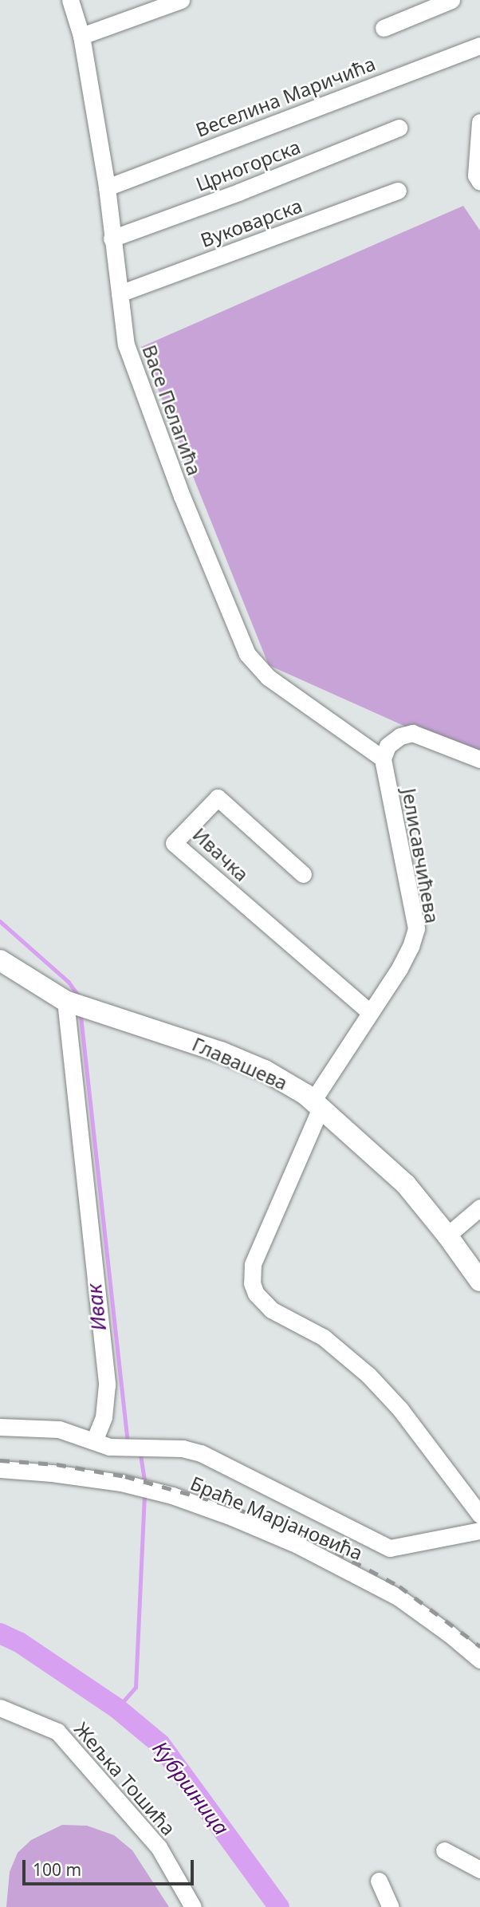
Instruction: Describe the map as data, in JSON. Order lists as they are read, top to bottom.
{
  "streets": {
    "main road": ["Главашева"],
    "street": [
      "Веселина Маричића",
      "Црногорска",
      "Вуковарска",
      "Васе Пелагића",
      "Ивачка",
      "Јелисавчићева",
      "Браће Марјановића",
      "Жељка Тошића"
    ]
  },
  "crossings": [
    ["Веселина Маричића", "Васе Пелагића"],
    ["Црногорска", "Васе Пелагића"],
    ["Вуковарска", "Васе Пелагића"],
    ["Васе Пелагића", "Јелисавчићева"],
    ["Ивачка", "Јелисавчићева"],
    ["Јелисавчићева", "Главашева"]
  ],
  "water": ["Ивак", "Кубршница"],
  "scale_bar": "100 m"
}
